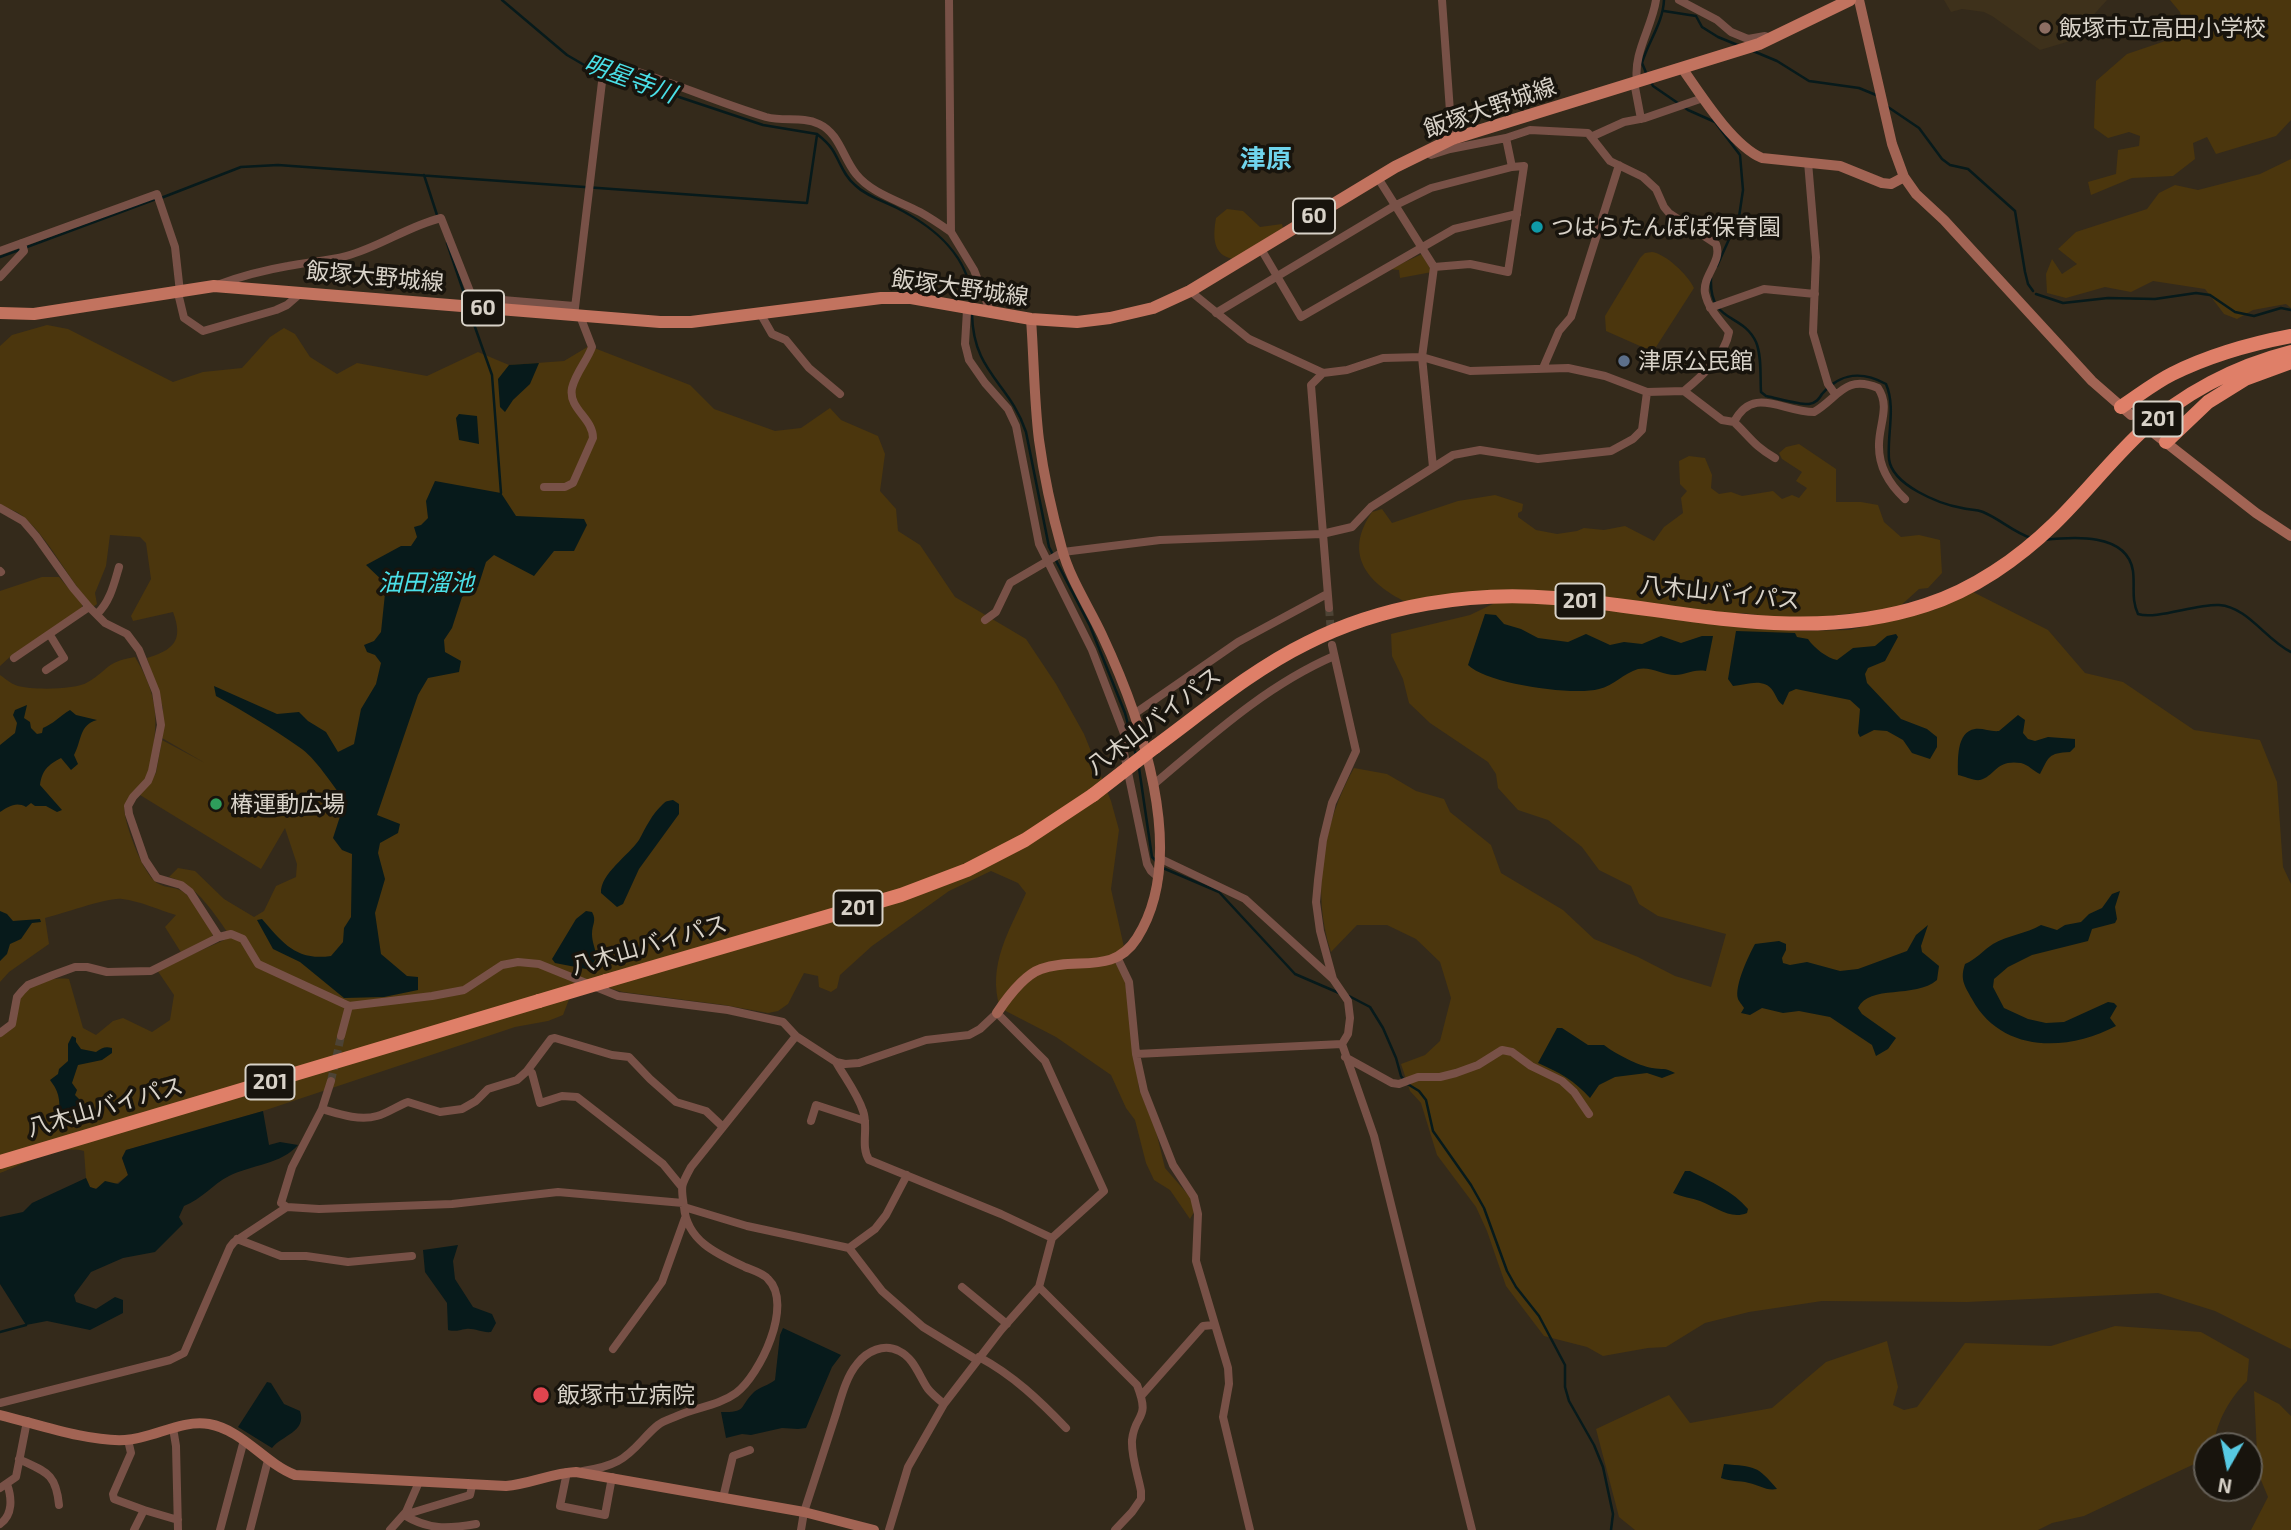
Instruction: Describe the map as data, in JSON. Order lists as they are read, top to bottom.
{
  "streets": {
    "highway": ["201", "八木山バイパス"],
    "main road": ["飯塚大野城線", "60"]
  },
  "districts": ["津原"],
  "water": ["明星寺川", "油田溜池"],
  "places": [
    "飯塚市立高田小学校",
    "つはらたんぽぽ保育園",
    "津原公民館",
    "椿運動広場",
    "飯塚市立病院"
  ],
  "north": "bottom"
}
